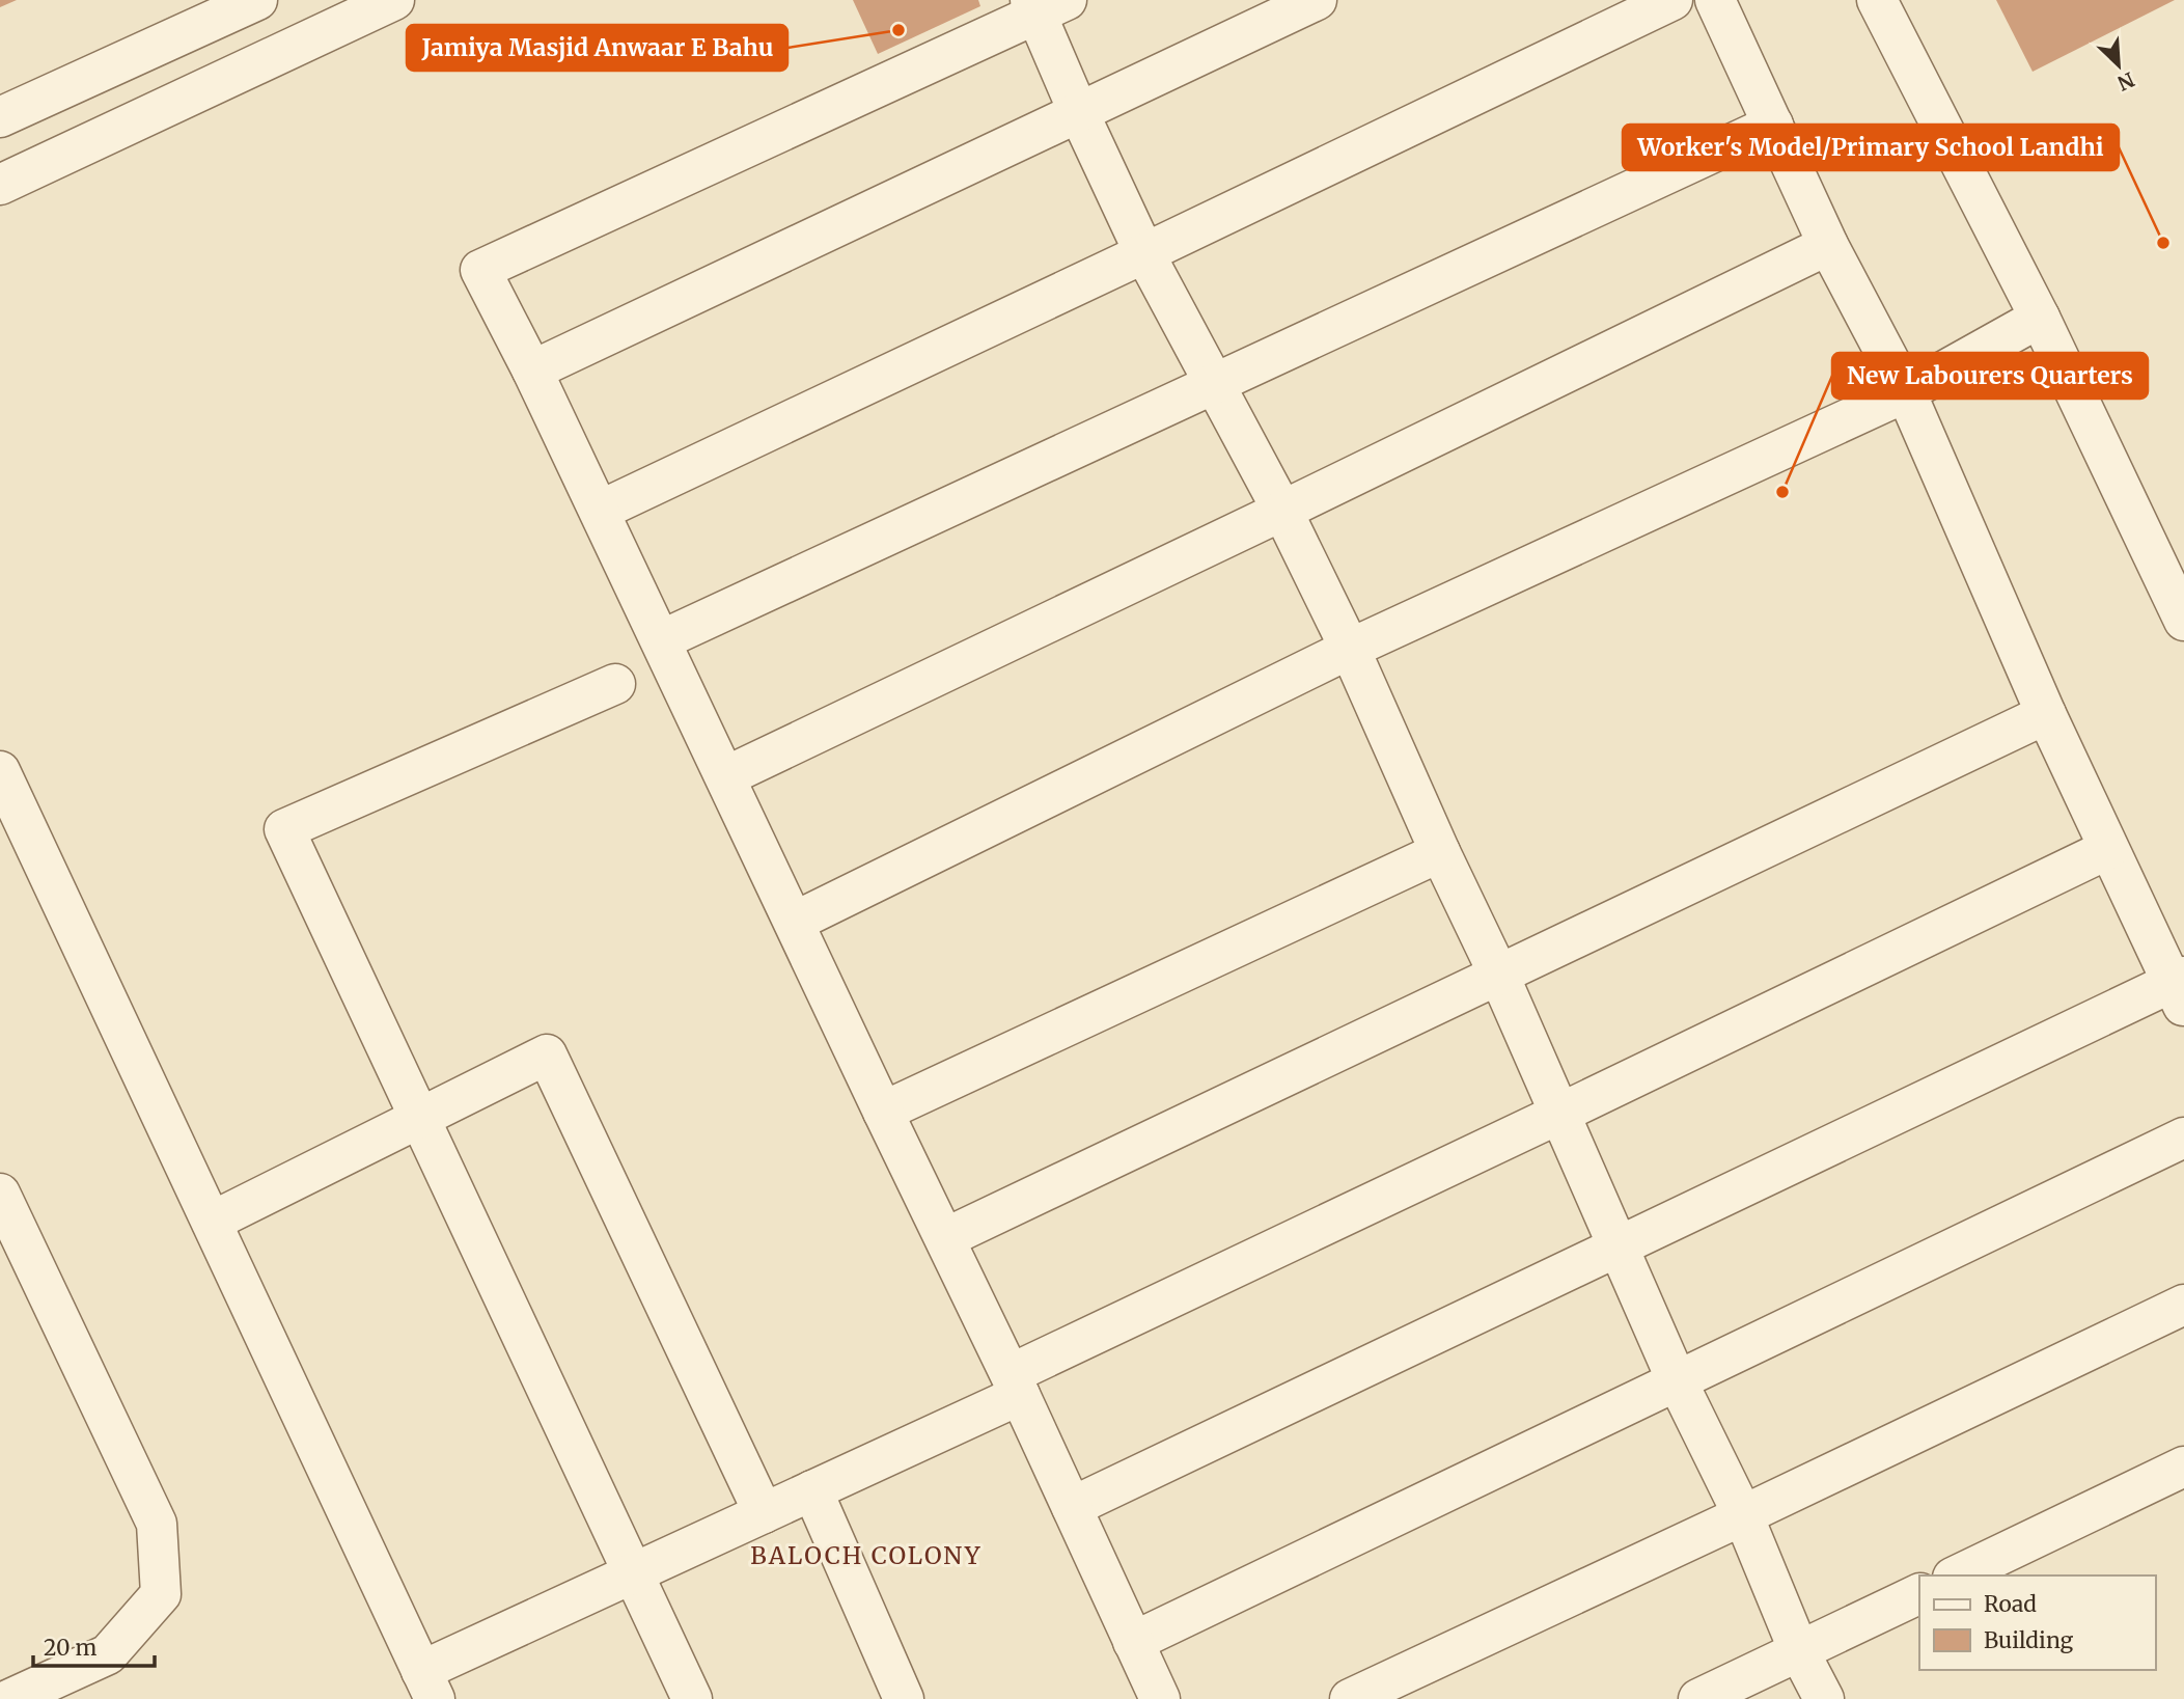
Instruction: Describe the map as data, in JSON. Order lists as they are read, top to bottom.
{
  "districts": ["BALOCH COLONY"],
  "places": ["Jamiya Masjid Anwaar E Bahu", "Worker's Model/Primary School Landhi", "New Labourers Quarters"],
  "legend": ["Road", "Building"],
  "scale_bar": "20 m",
  "north": "bottom right"
}
